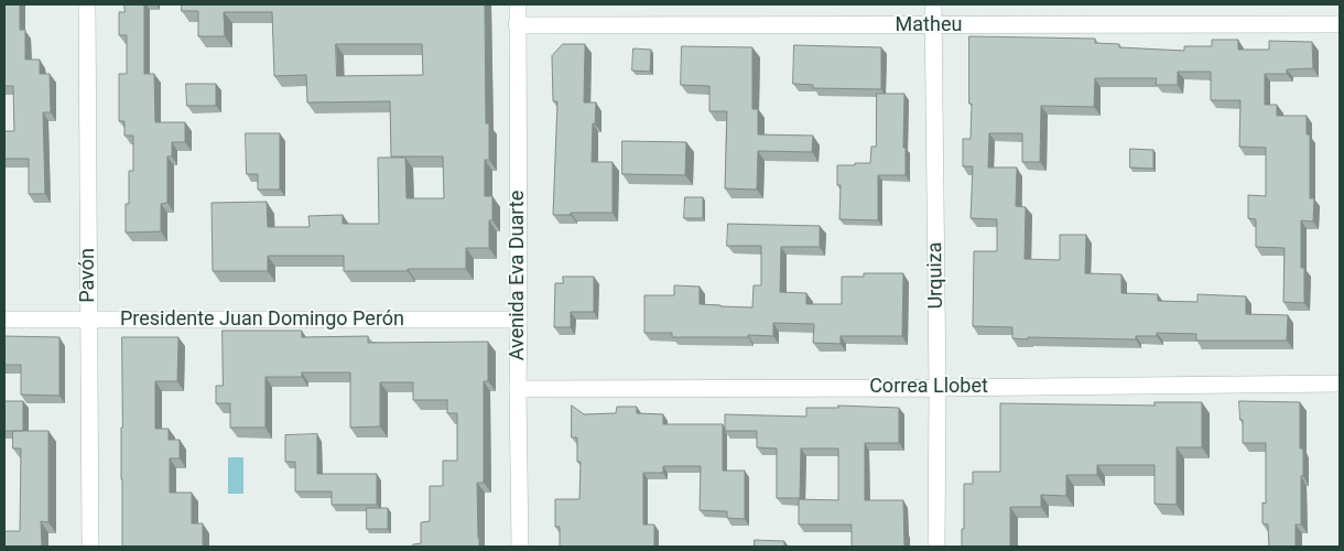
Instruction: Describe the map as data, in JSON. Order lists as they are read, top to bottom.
{
  "streets": {
    "street": [
      "Matheu",
      "Pavón",
      "Avenida Eva Duarte",
      "Urquiza",
      "Presidente Juan Domingo Perón",
      "Correa Llobet"
    ]
  },
  "crossings": [
    ["Matheu", "Avenida Eva Duarte"],
    ["Matheu", "Urquiza"],
    ["Pavón", "Presidente Juan Domingo Perón"],
    ["Avenida Eva Duarte", "Presidente Juan Domingo Perón"],
    ["Avenida Eva Duarte", "Correa Llobet"],
    ["Urquiza", "Correa Llobet"]
  ]
}
